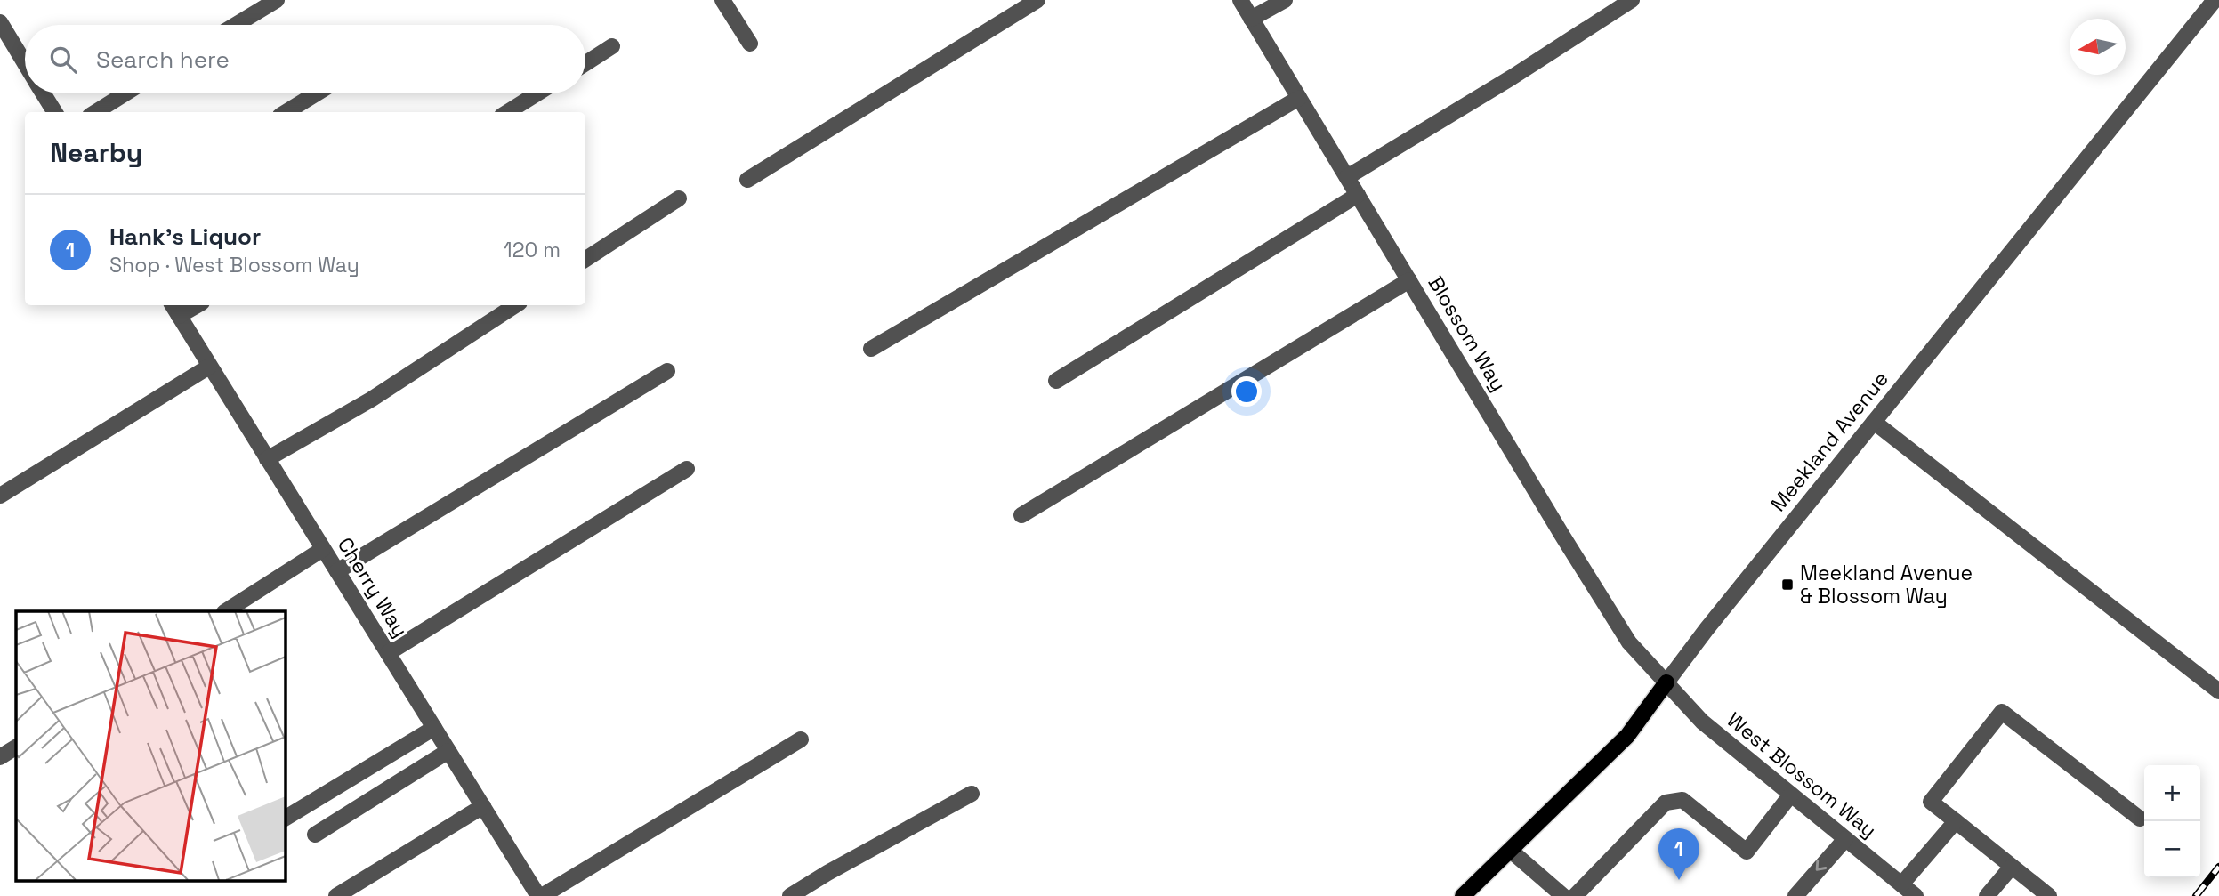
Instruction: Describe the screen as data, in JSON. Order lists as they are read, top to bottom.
{
  "streets": {
    "main road": ["Meekland Avenue"],
    "street": ["Blossom Way", "Cherry Way", "West Blossom Way"]
  },
  "crossings": [
    ["Blossom Way", "Meekland Avenue"],
    ["Blossom Way", "West Blossom Way"],
    ["Meekland Avenue", "West Blossom Way"]
  ],
  "places": {
    "transit": ["Meekland Avenue & Blossom Way"]
  },
  "north": "left",
  "page": {
    "search": "Search here",
    "heading": "Nearby",
    "list": [
      {
        "mark": "1",
        "name": "Hank's Liquor",
        "note": "Shop · West Blossom Way",
        "value": "120 m"
      }
    ],
    "map_buttons": ["+", "−"],
    "pins": "1"
  }
}
